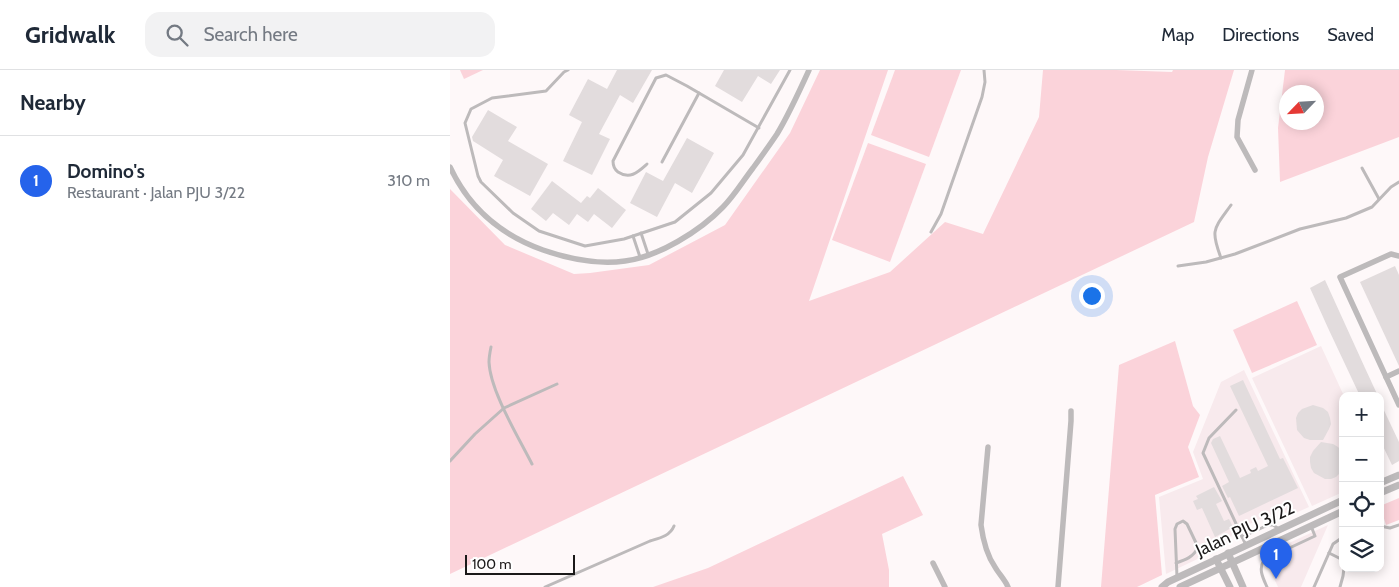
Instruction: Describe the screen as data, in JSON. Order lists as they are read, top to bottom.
{
  "streets": {
    "street": ["Jalan PJU 3/22"]
  },
  "scale_bar": "100 m",
  "north": "bottom left",
  "page": {
    "header": "Gridwalk",
    "search": "Search here",
    "nav": ["Map", "Directions", "Saved"],
    "heading": "Nearby",
    "list": [
      {
        "mark": "1",
        "name": "Domino's",
        "note": "Restaurant · Jalan PJU 3/22",
        "value": "310 m"
      }
    ],
    "map_buttons": ["+", "−"],
    "pins": "1",
    "scale": "100 m"
  }
}
